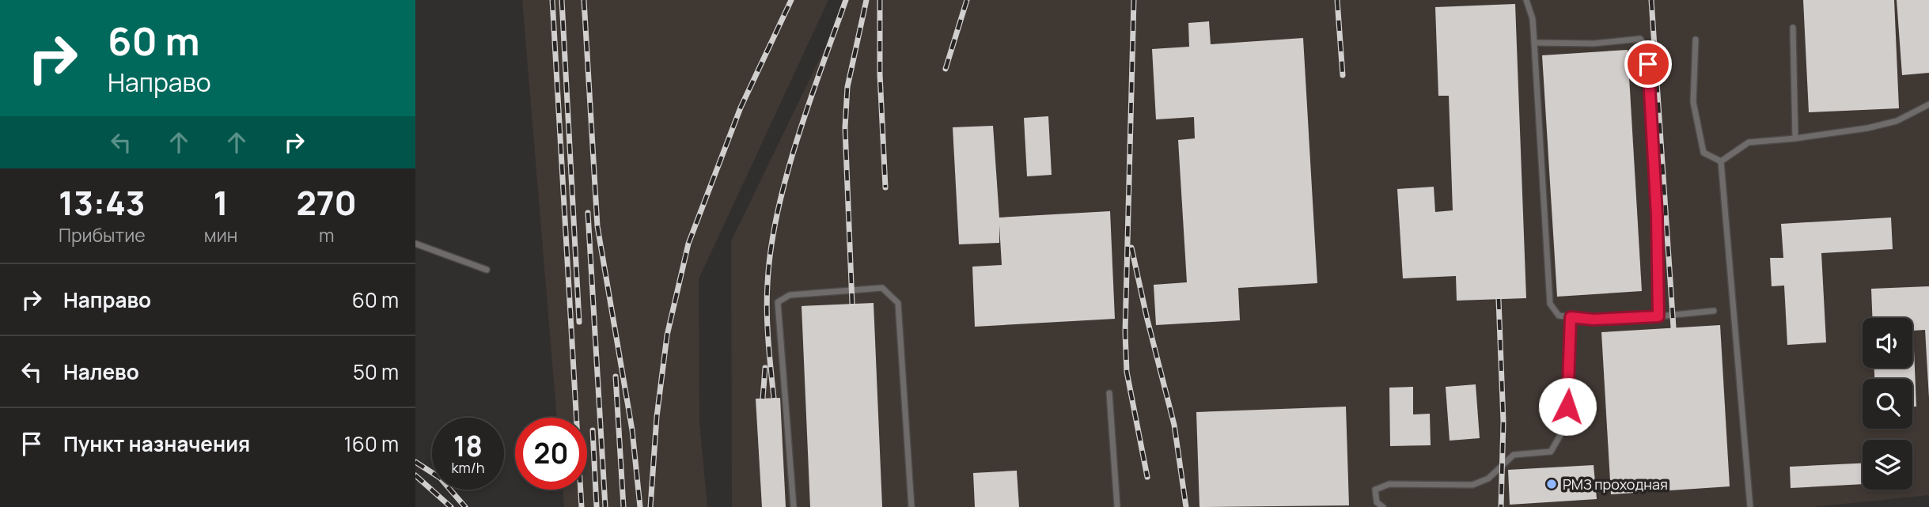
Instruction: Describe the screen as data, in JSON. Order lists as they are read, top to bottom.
{
  "places": ["РМЗ проходная"],
  "page": {
    "turn": ["60 m", "Направо"],
    "eta": [
      "13:43",
      "Прибытие",
      "1",
      "мин",
      "270",
      "m"
    ],
    "list": [
      {
        "name": "Направо",
        "value": "60 m"
      },
      {
        "name": "Налево",
        "value": "50 m"
      },
      {
        "name": "Пункт назначения",
        "value": "160 m"
      }
    ],
    "speed": "18 km/h",
    "limit": "20"
  }
}
